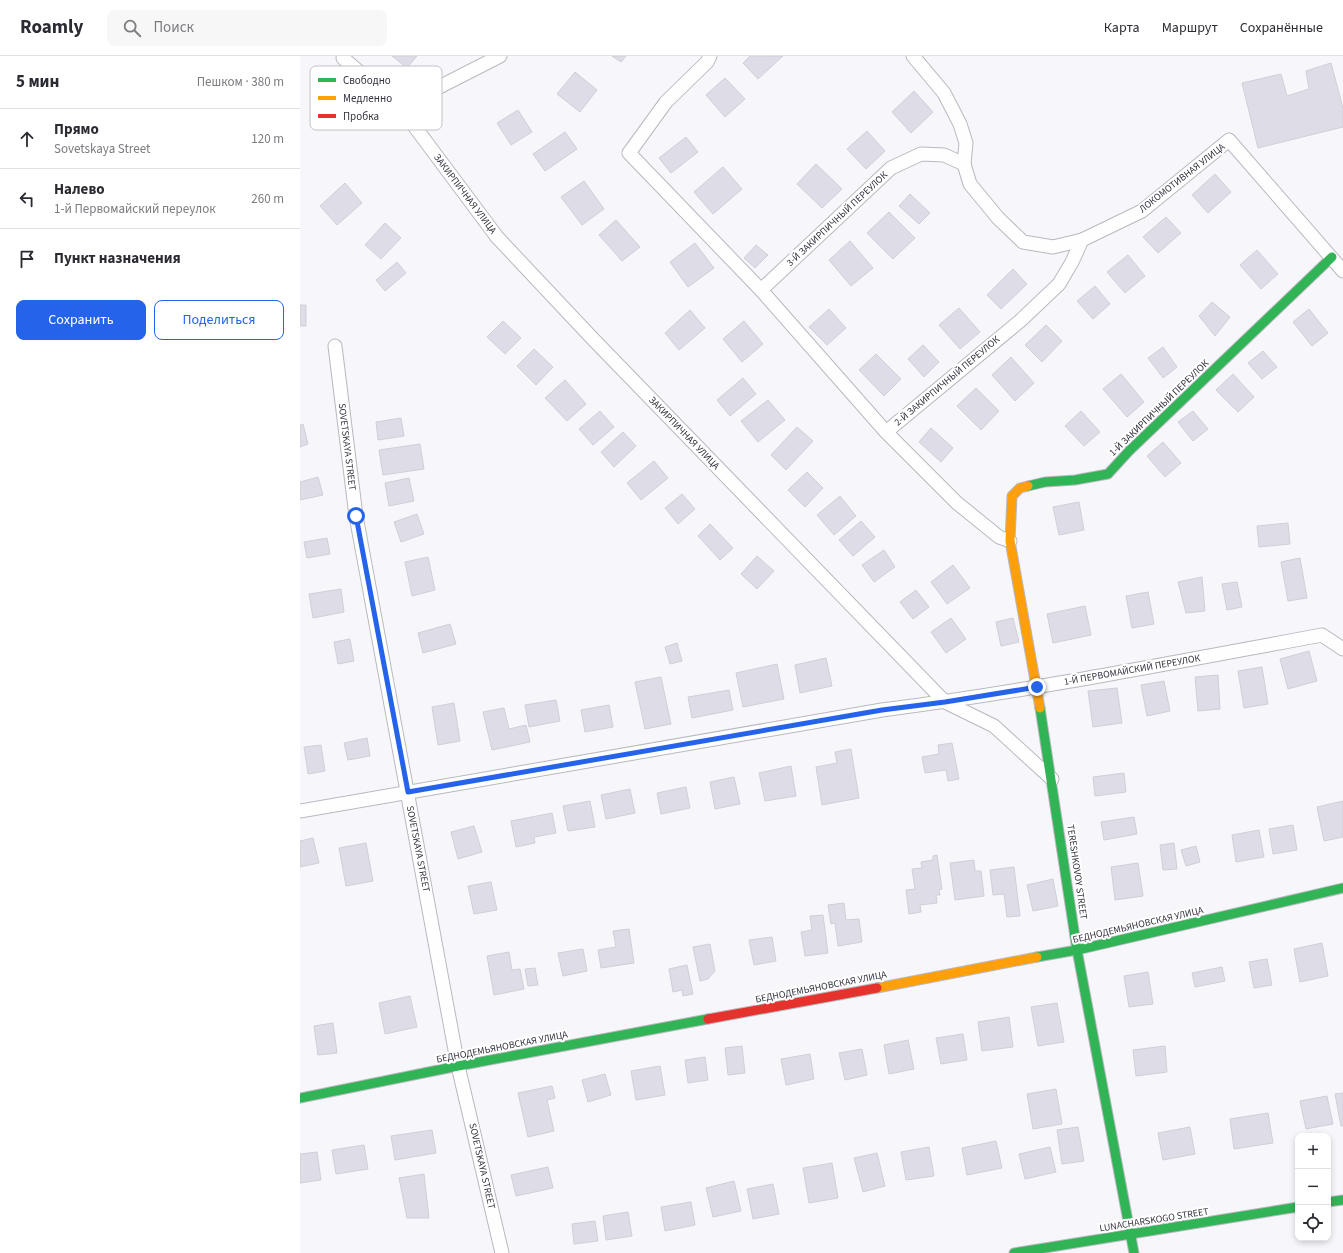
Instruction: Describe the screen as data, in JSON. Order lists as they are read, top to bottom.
{
  "streets": {
    "street": [
      "ЛОКОМОТИВНАЯ УЛИЦА",
      "ЗАКИРПИЧНАЯ УЛИЦА",
      "3-Й ЗАКИРПИЧНЫЙ ПЕРЕУЛОК",
      "2-Й ЗАКИРПИЧНЫЙ ПЕРЕУЛОК",
      "1-Й ЗАКИРПИЧНЫЙ ПЕРЕУЛОК",
      "SOVETSKAYA STREET",
      "1-Й ПЕРВОМАЙСКИЙ ПЕРЕУЛОК",
      "TERESHKOVOY STREET",
      "БЕДНОДЕМЬЯНОВСКАЯ УЛИЦА",
      "LUNACHARSKOGO STREET"
    ]
  },
  "crossings": [
    ["ЛОКОМОТИВНАЯ УЛИЦА", "3-Й ЗАКИРПИЧНЫЙ ПЕРЕУЛОК"],
    ["ЛОКОМОТИВНАЯ УЛИЦА", "2-Й ЗАКИРПИЧНЫЙ ПЕРЕУЛОК"],
    ["ЛОКОМОТИВНАЯ УЛИЦА", "1-Й ЗАКИРПИЧНЫЙ ПЕРЕУЛОК"],
    ["ЗАКИРПИЧНАЯ УЛИЦА", "1-Й ПЕРВОМАЙСКИЙ ПЕРЕУЛОК"],
    ["ЗАКИРПИЧНАЯ УЛИЦА", "TERESHKOVOY STREET"],
    ["2-Й ЗАКИРПИЧНЫЙ ПЕРЕУЛОК", "1-Й ЗАКИРПИЧНЫЙ ПЕРЕУЛОК"],
    ["2-Й ЗАКИРПИЧНЫЙ ПЕРЕУЛОК", "TERESHKOVOY STREET"],
    ["1-Й ЗАКИРПИЧНЫЙ ПЕРЕУЛОК", "TERESHKOVOY STREET"],
    ["SOVETSKAYA STREET", "1-Й ПЕРВОМАЙСКИЙ ПЕРЕУЛОК"],
    ["SOVETSKAYA STREET", "БЕДНОДЕМЬЯНОВСКАЯ УЛИЦА"],
    ["1-Й ПЕРВОМАЙСКИЙ ПЕРЕУЛОК", "TERESHKOVOY STREET"],
    ["TERESHKOVOY STREET", "БЕДНОДЕМЬЯНОВСКАЯ УЛИЦА"],
    ["TERESHKOVOY STREET", "LUNACHARSKOGO STREET"]
  ],
  "legend": ["Свободно", "Медленно", "Пробка"],
  "page": {
    "header": "Roamly",
    "search": "Поиск",
    "nav": ["Карта", "Маршрут", "Сохранённые"],
    "heading": ["5 мин", "Пешком · 380 m"],
    "list": [
      ["Прямо", "Sovetskaya Street", "120 m"],
      ["Налево", "1-й Первомайский переулок", "260 m"],
      "Пункт назначения"
    ],
    "buttons": ["Сохранить", "Поделиться"],
    "map_buttons": ["+", "−"]
  }
}
